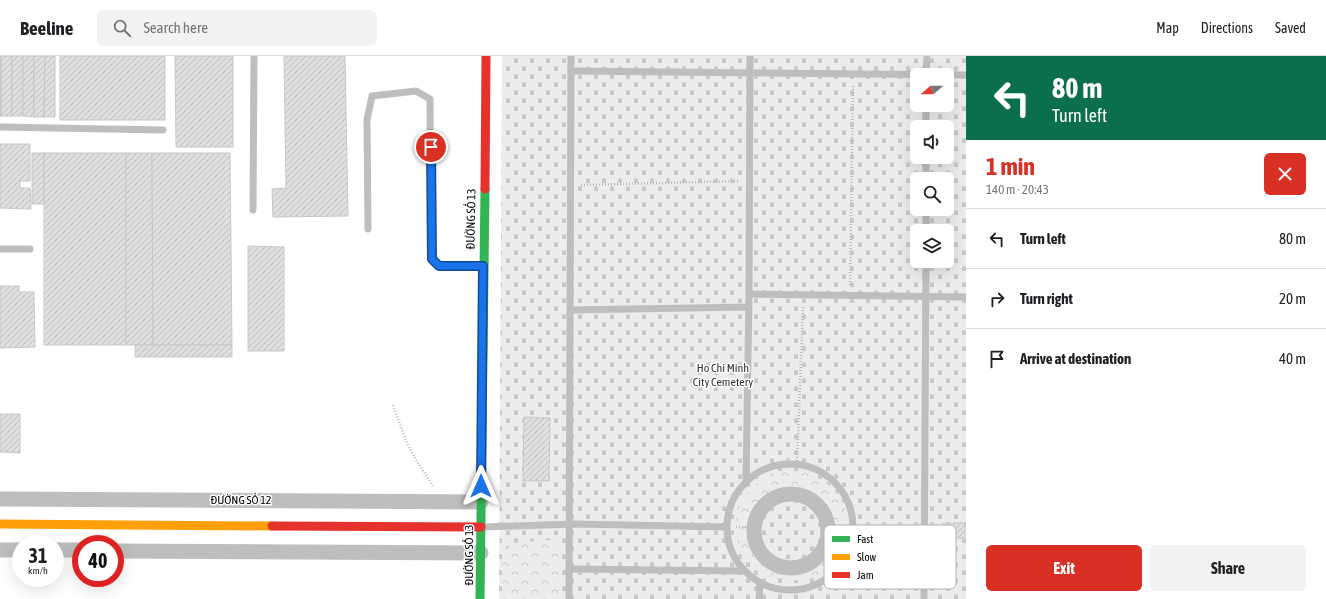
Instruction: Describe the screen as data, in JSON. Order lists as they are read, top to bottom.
{
  "streets": {
    "street": ["ĐƯỜNG SỐ 13", "ĐƯỜNG SỐ 12"]
  },
  "crossings": [
    ["ĐƯỜNG SỐ 13", "ĐƯỜNG SỐ 12"]
  ],
  "parks": ["Ho Chi Minh City Cemetery"],
  "legend": ["Fast", "Slow", "Jam"],
  "north": "left",
  "page": {
    "header": "Beeline",
    "search": "Search here",
    "nav": ["Map", "Directions", "Saved"],
    "turn": ["80 m", "Turn left"],
    "heading": ["1 min", "140 m · 20:43"],
    "list": [
      {
        "name": "Turn left",
        "value": "80 m"
      },
      {
        "name": "Turn right",
        "value": "20 m"
      },
      {
        "name": "Arrive at destination",
        "value": "40 m"
      }
    ],
    "speed": "31 km/h",
    "limit": "40",
    "buttons": ["Exit", "Share"]
  }
}
